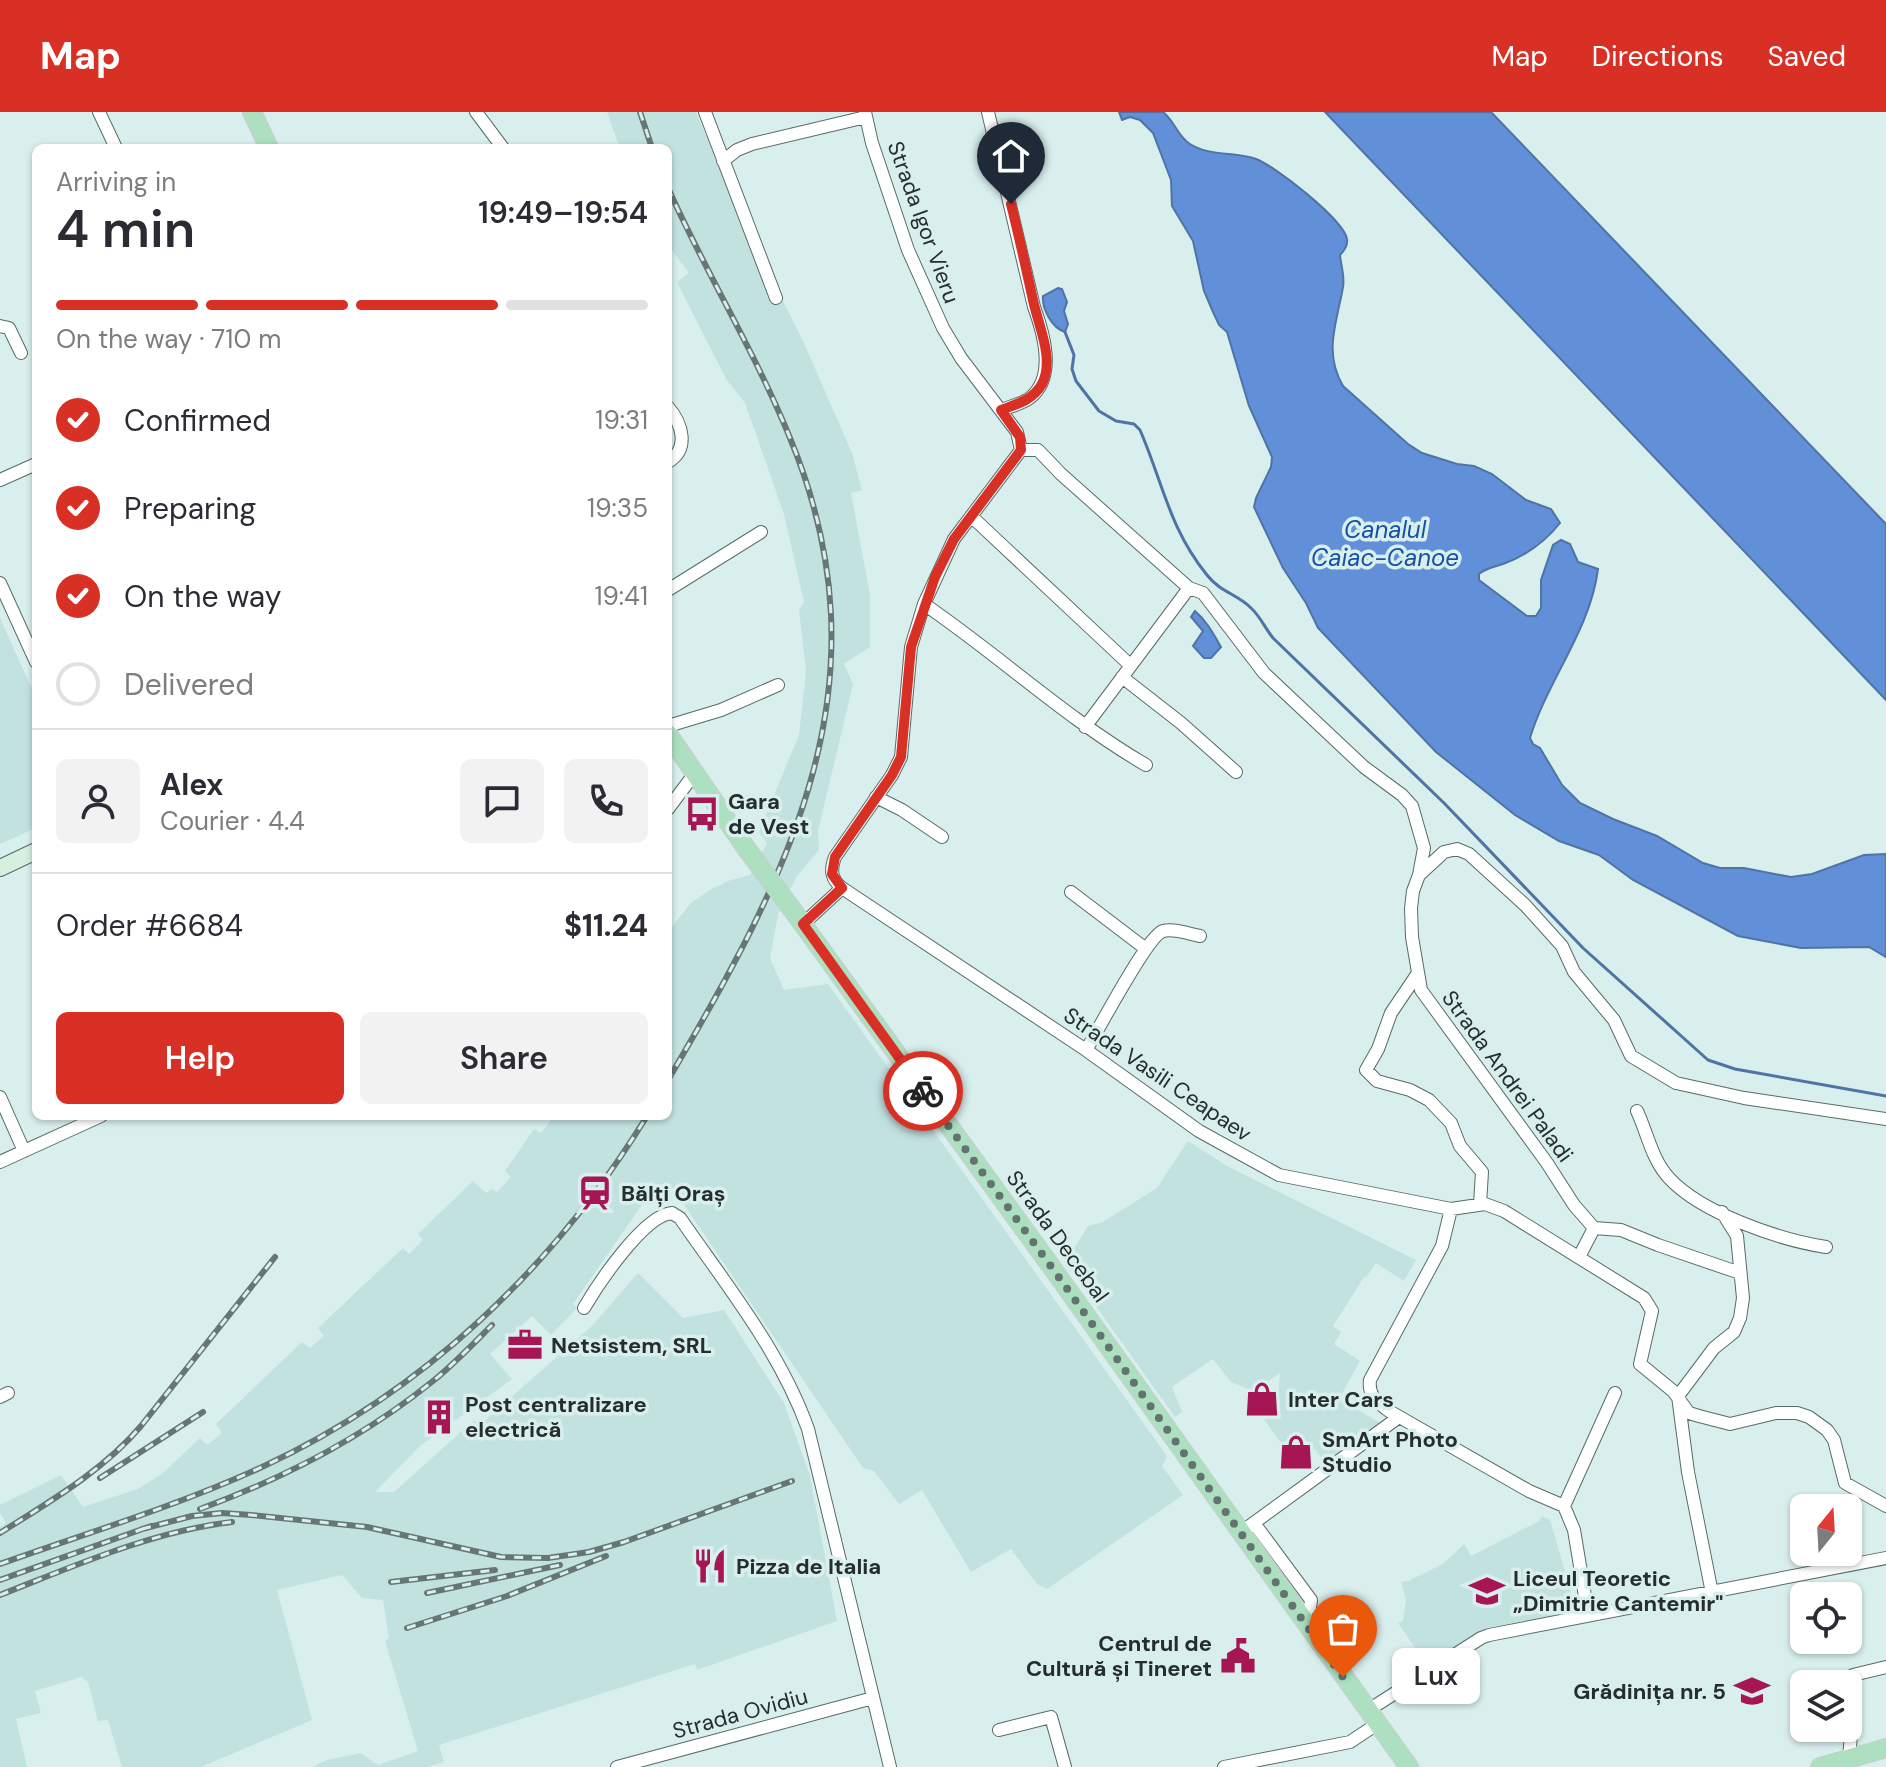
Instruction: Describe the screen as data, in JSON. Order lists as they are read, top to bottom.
{
  "streets": {
    "main road": ["Strada Decebal"],
    "street": [
      "Strada Igor Vieru",
      "Strada Vasili Ceapaev",
      "Strada Andrei Paladi",
      "Strada Ovidiu"
    ]
  },
  "water": ["Canalul Caiac-Canoe"],
  "places": {
    "bus stop": ["Gara de Vest"],
    "station": ["Bălți Oraș"],
    "office": ["Netsistem, SRL"],
    "shop": ["Inter Cars", "SmArt Photo Studio"],
    "building": ["Post centralizare electrică"],
    "restaurant": ["Pizza de Italia"],
    "school or university": ["Liceul Teoretic „Dimitrie Cantemir\"", "Grădinița nr. 5"],
    "public building": ["Centrul de Cultură și Tineret"],
    "other": ["Lux"]
  },
  "north": "top",
  "page": {
    "header": "Map",
    "nav": ["Map", "Directions", "Saved"],
    "heading": ["4 min", "Arriving in", "19:49–19:54"],
    "panel": [
      "Alex",
      "Courier · 4.4",
      "Order #6684",
      "$11.24"
    ],
    "bar": "On the way · 710 m",
    "list": [
      ["Confirmed", "19:31"],
      ["Preparing", "19:35"],
      ["On the way", "19:41"],
      "Delivered"
    ],
    "buttons": ["Help", "Share"],
    "bubble": "Lux"
  }
}
